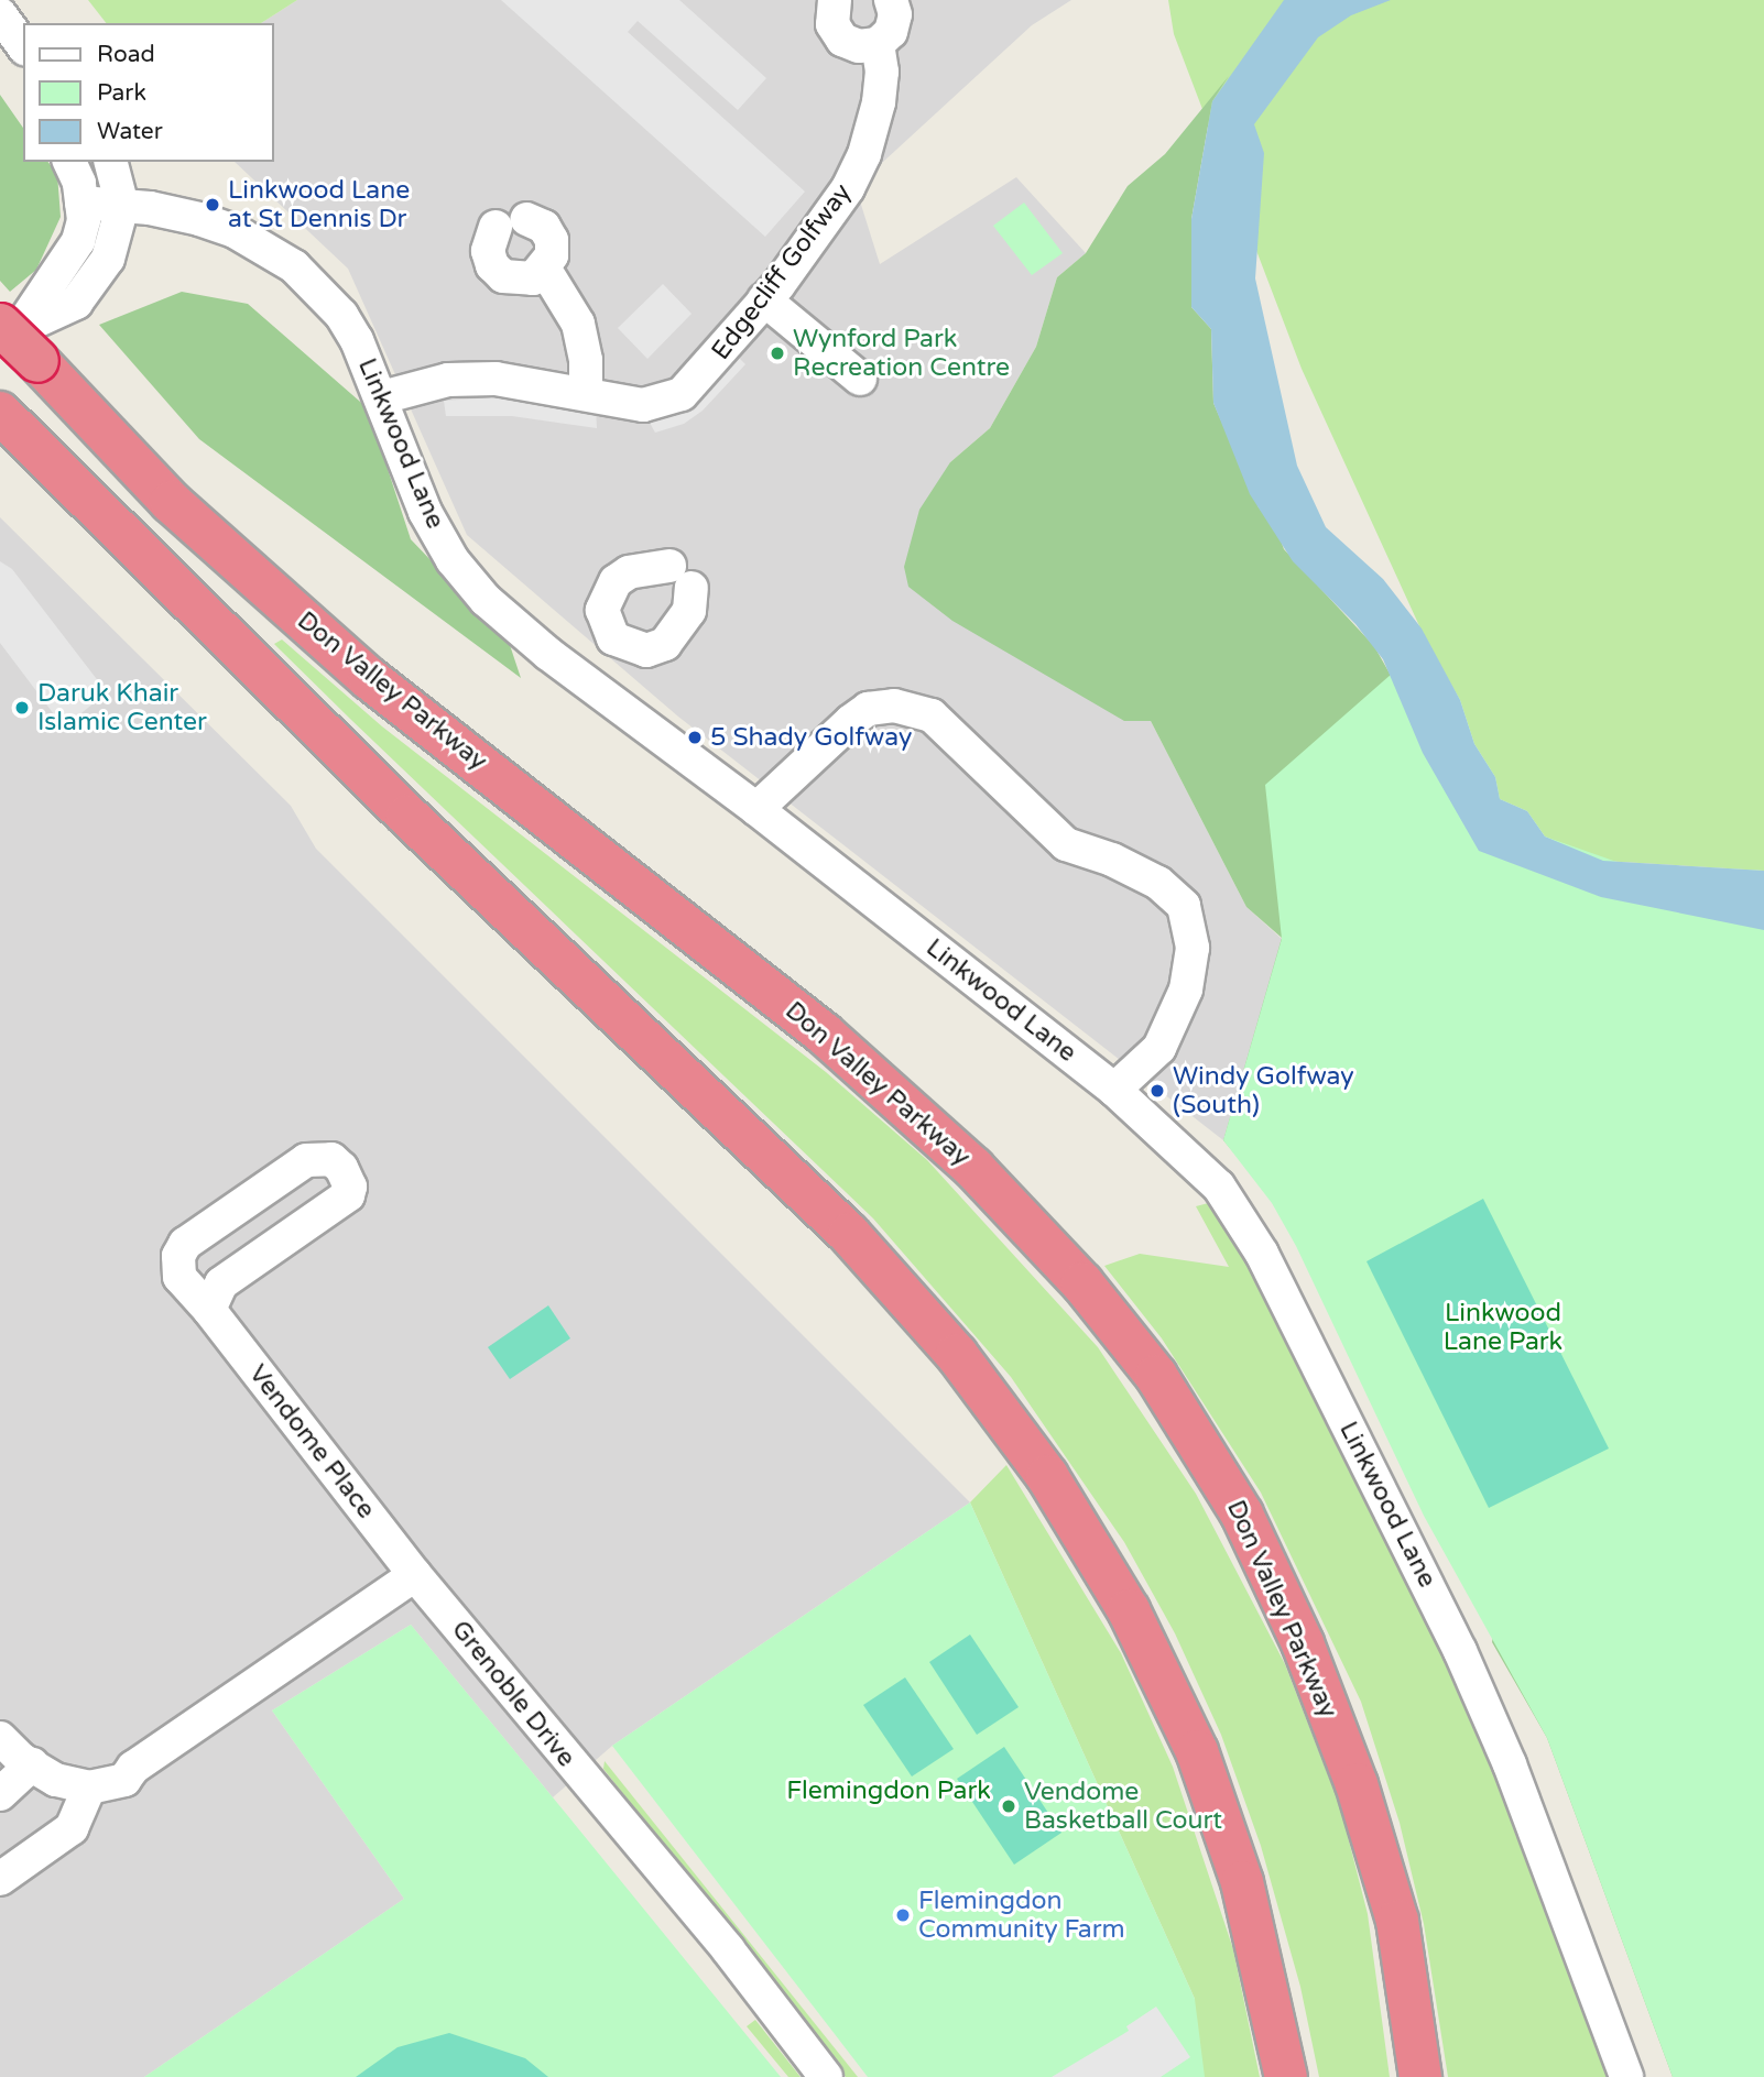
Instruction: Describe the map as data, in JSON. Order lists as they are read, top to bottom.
{
  "streets": {
    "highway": ["Don Valley Parkway"],
    "street": [
      "Edgecliff Golfway",
      "Linkwood Lane",
      "Vendome Place",
      "Grenoble Drive"
    ]
  },
  "crossings": [
    ["Edgecliff Golfway", "Linkwood Lane"],
    ["Vendome Place", "Grenoble Drive"]
  ],
  "parks": ["Linkwood Lane Park", "Flemingdon Park"],
  "places": [
    "Linkwood Lane at St Dennis Dr",
    "Wynford Park Recreation Centre",
    "Daruk Khair Islamic Center",
    "5 Shady Golfway",
    "Windy Golfway (South)",
    "Vendome Basketball Court",
    "Flemingdon Community Farm"
  ],
  "legend": ["Road", "Park", "Water"]
}
